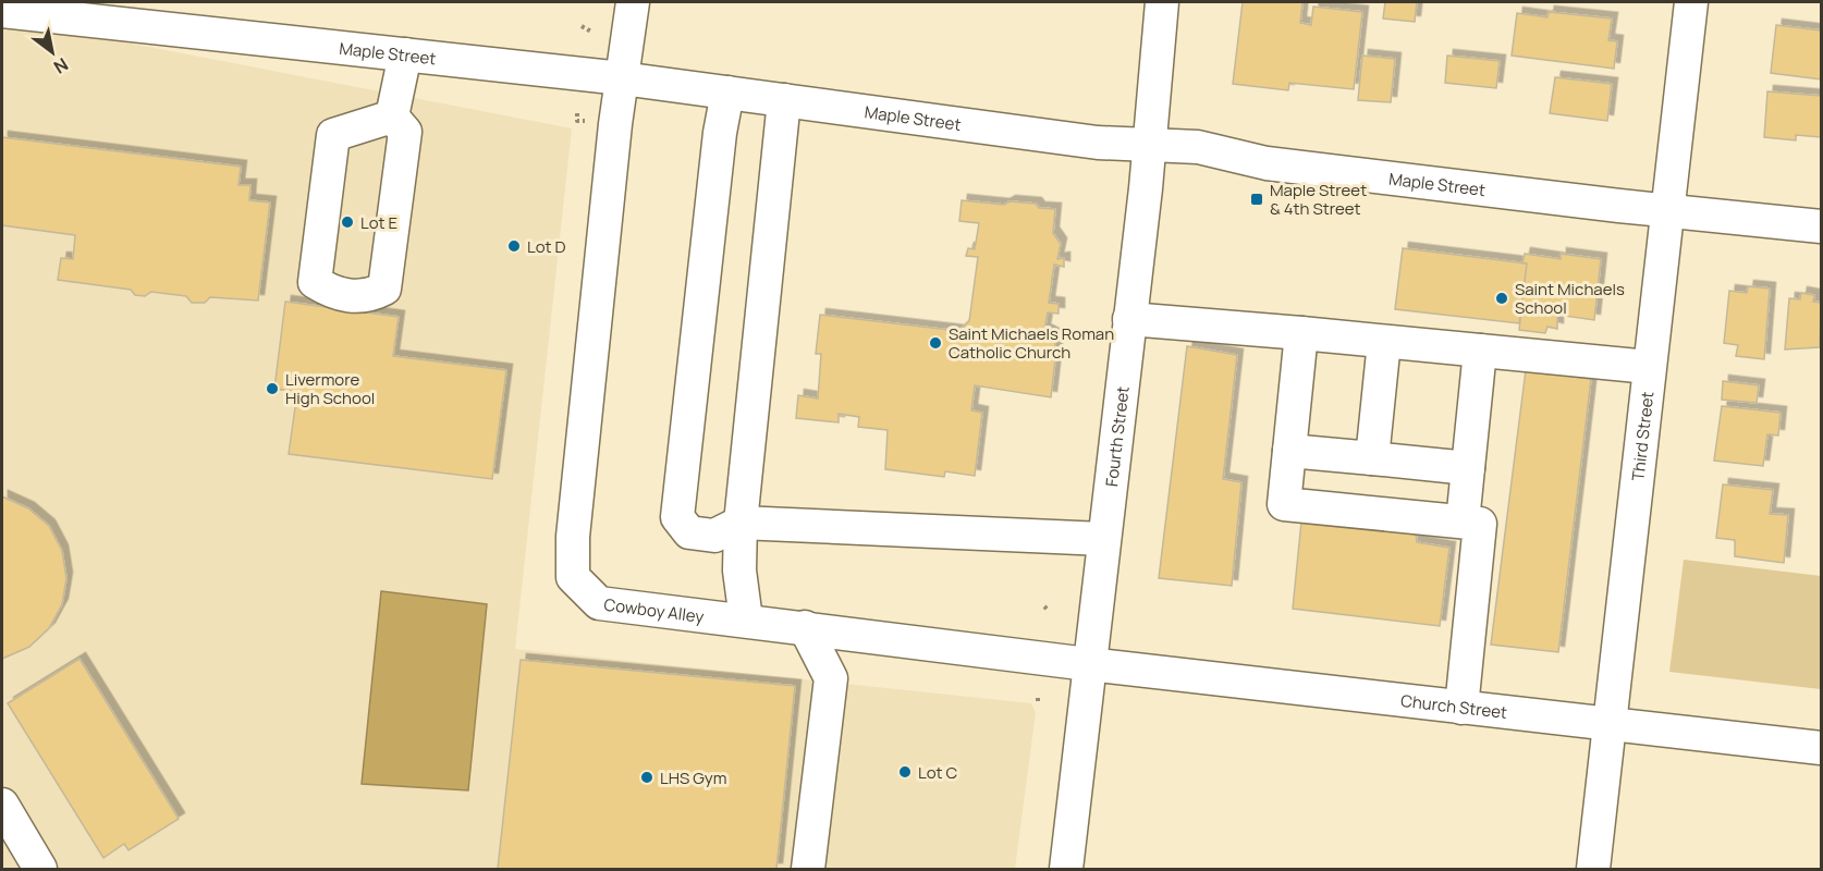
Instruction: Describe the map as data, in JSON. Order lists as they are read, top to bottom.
{
  "streets": {
    "street": [
      "Maple Street",
      "Fourth Street",
      "Third Street",
      "Cowboy Alley",
      "Church Street"
    ]
  },
  "crossings": [
    ["Maple Street", "Fourth Street"],
    ["Maple Street", "Third Street"],
    ["Maple Street", "Cowboy Alley"],
    ["Fourth Street", "Cowboy Alley"],
    ["Fourth Street", "Church Street"],
    ["Third Street", "Church Street"],
    ["Cowboy Alley", "Church Street"]
  ],
  "places": {
    "transit": ["Maple Street & 4th Street"],
    "other": [
      "Lot E",
      "Lot D",
      "Saint Michaels School",
      "Saint Michaels Roman Catholic Church",
      "Livermore High School",
      "Lot C",
      "LHS Gym"
    ]
  },
  "north": "bottom right"
}
